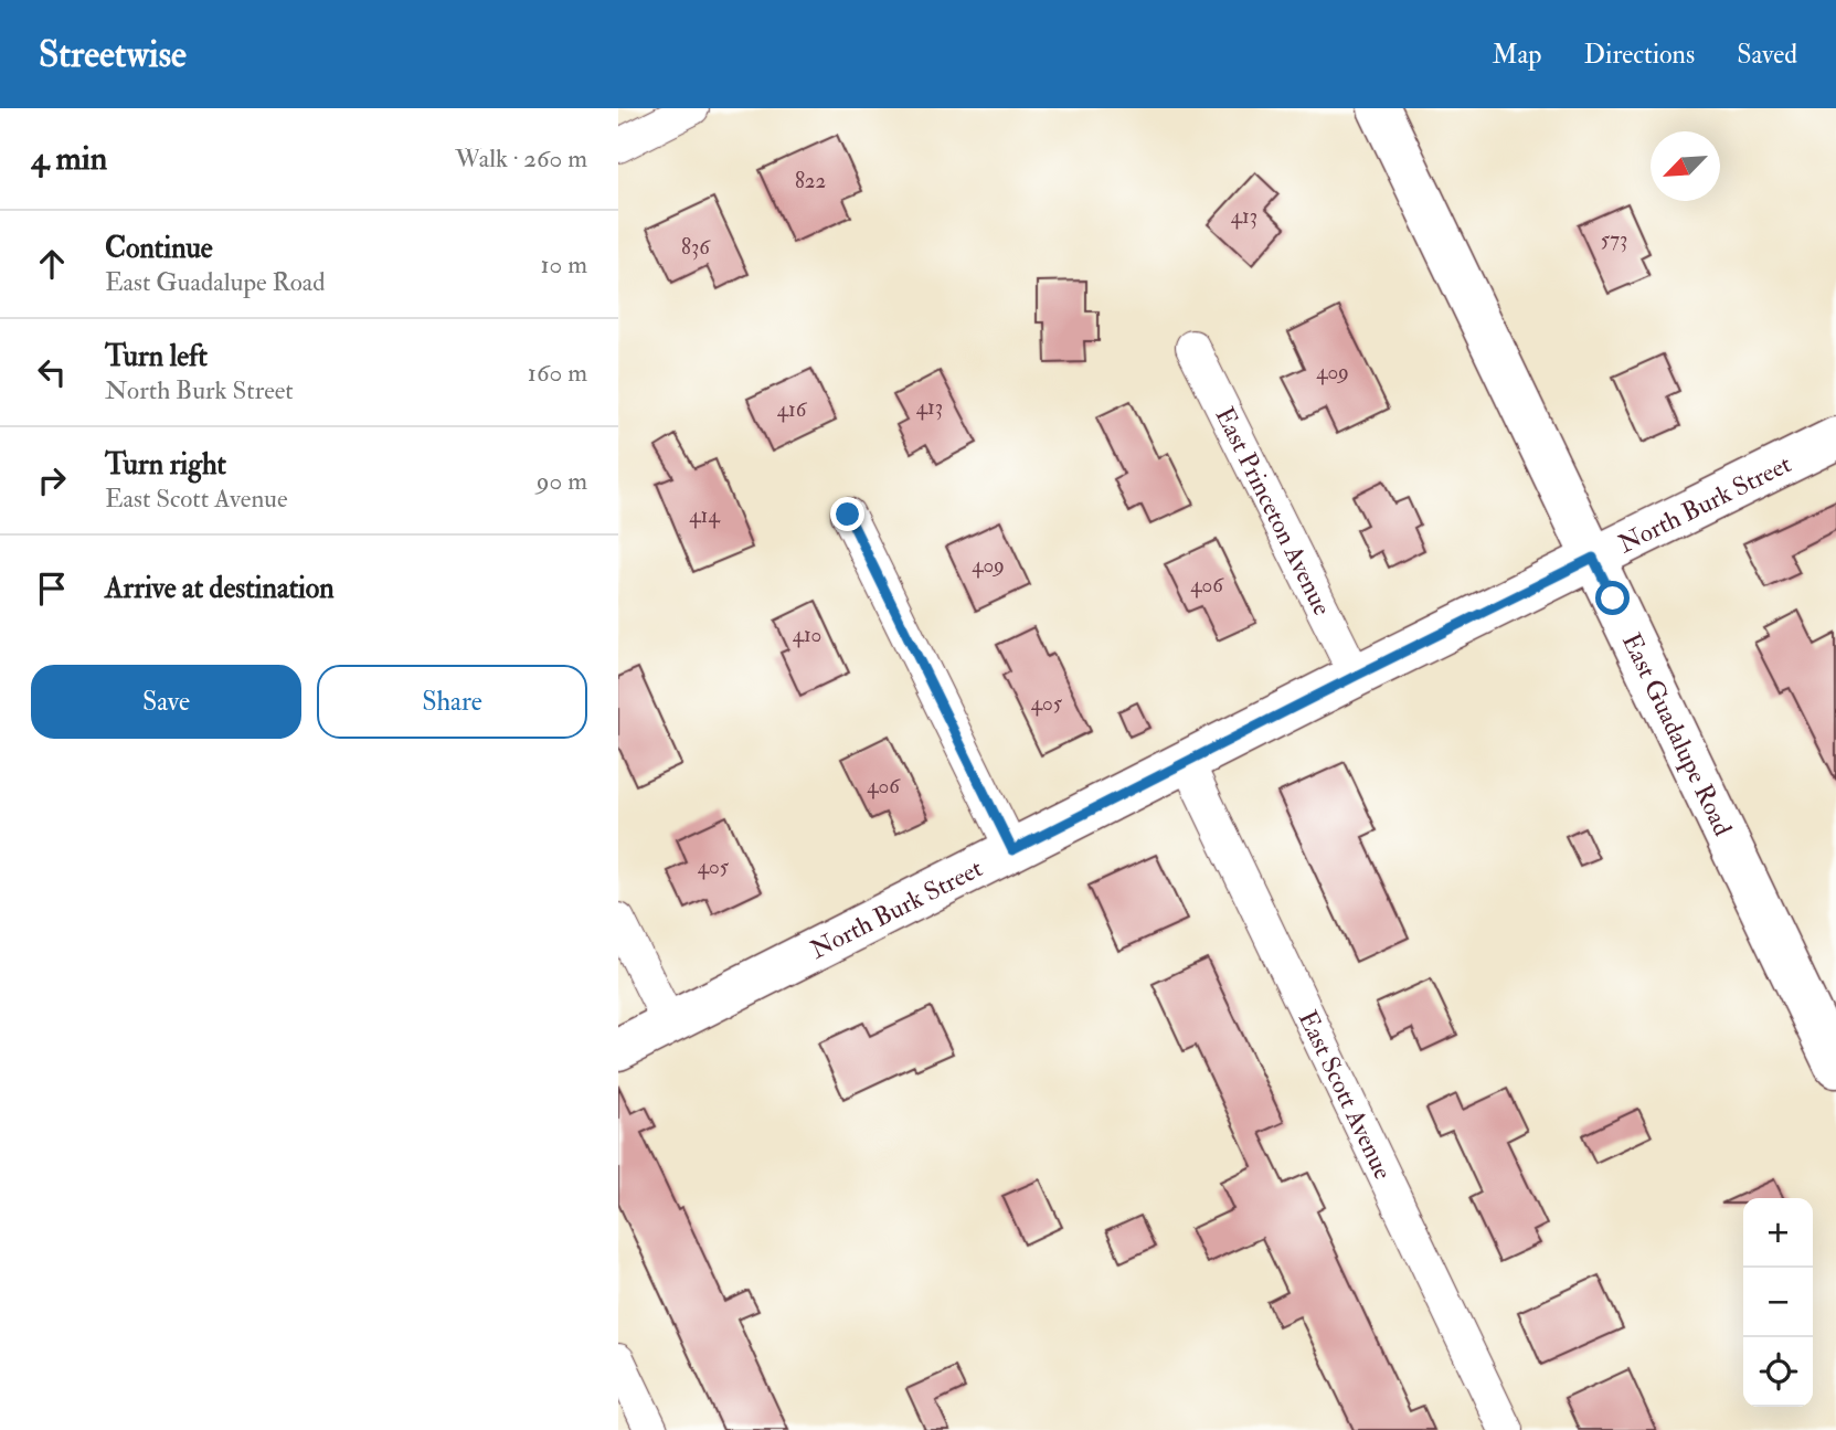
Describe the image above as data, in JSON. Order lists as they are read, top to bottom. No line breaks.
{"streets":{"street":["North Burk Street","East Princeton Avenue","East Guadalupe Road","East Scott Avenue"]},"crossings":[["North Burk Street","East Princeton Avenue"],["North Burk Street","East Guadalupe Road"],["North Burk Street","East Scott Avenue"]],"house_numbers":["822","413","573","836","409","413","416","414","409","406","410","405","406","405"],"north":"bottom left","page":{"header":"Streetwise","nav":["Map","Directions","Saved"],"heading":["4 min","Walk · 260 m"],"list":[["Continue","East Guadalupe Road","10 m"],["Turn left","North Burk Street","160 m"],["Turn right","East Scott Avenue","90 m"],"Arrive at destination"],"buttons":["Save","Share"],"map_buttons":["+","−"]}}
